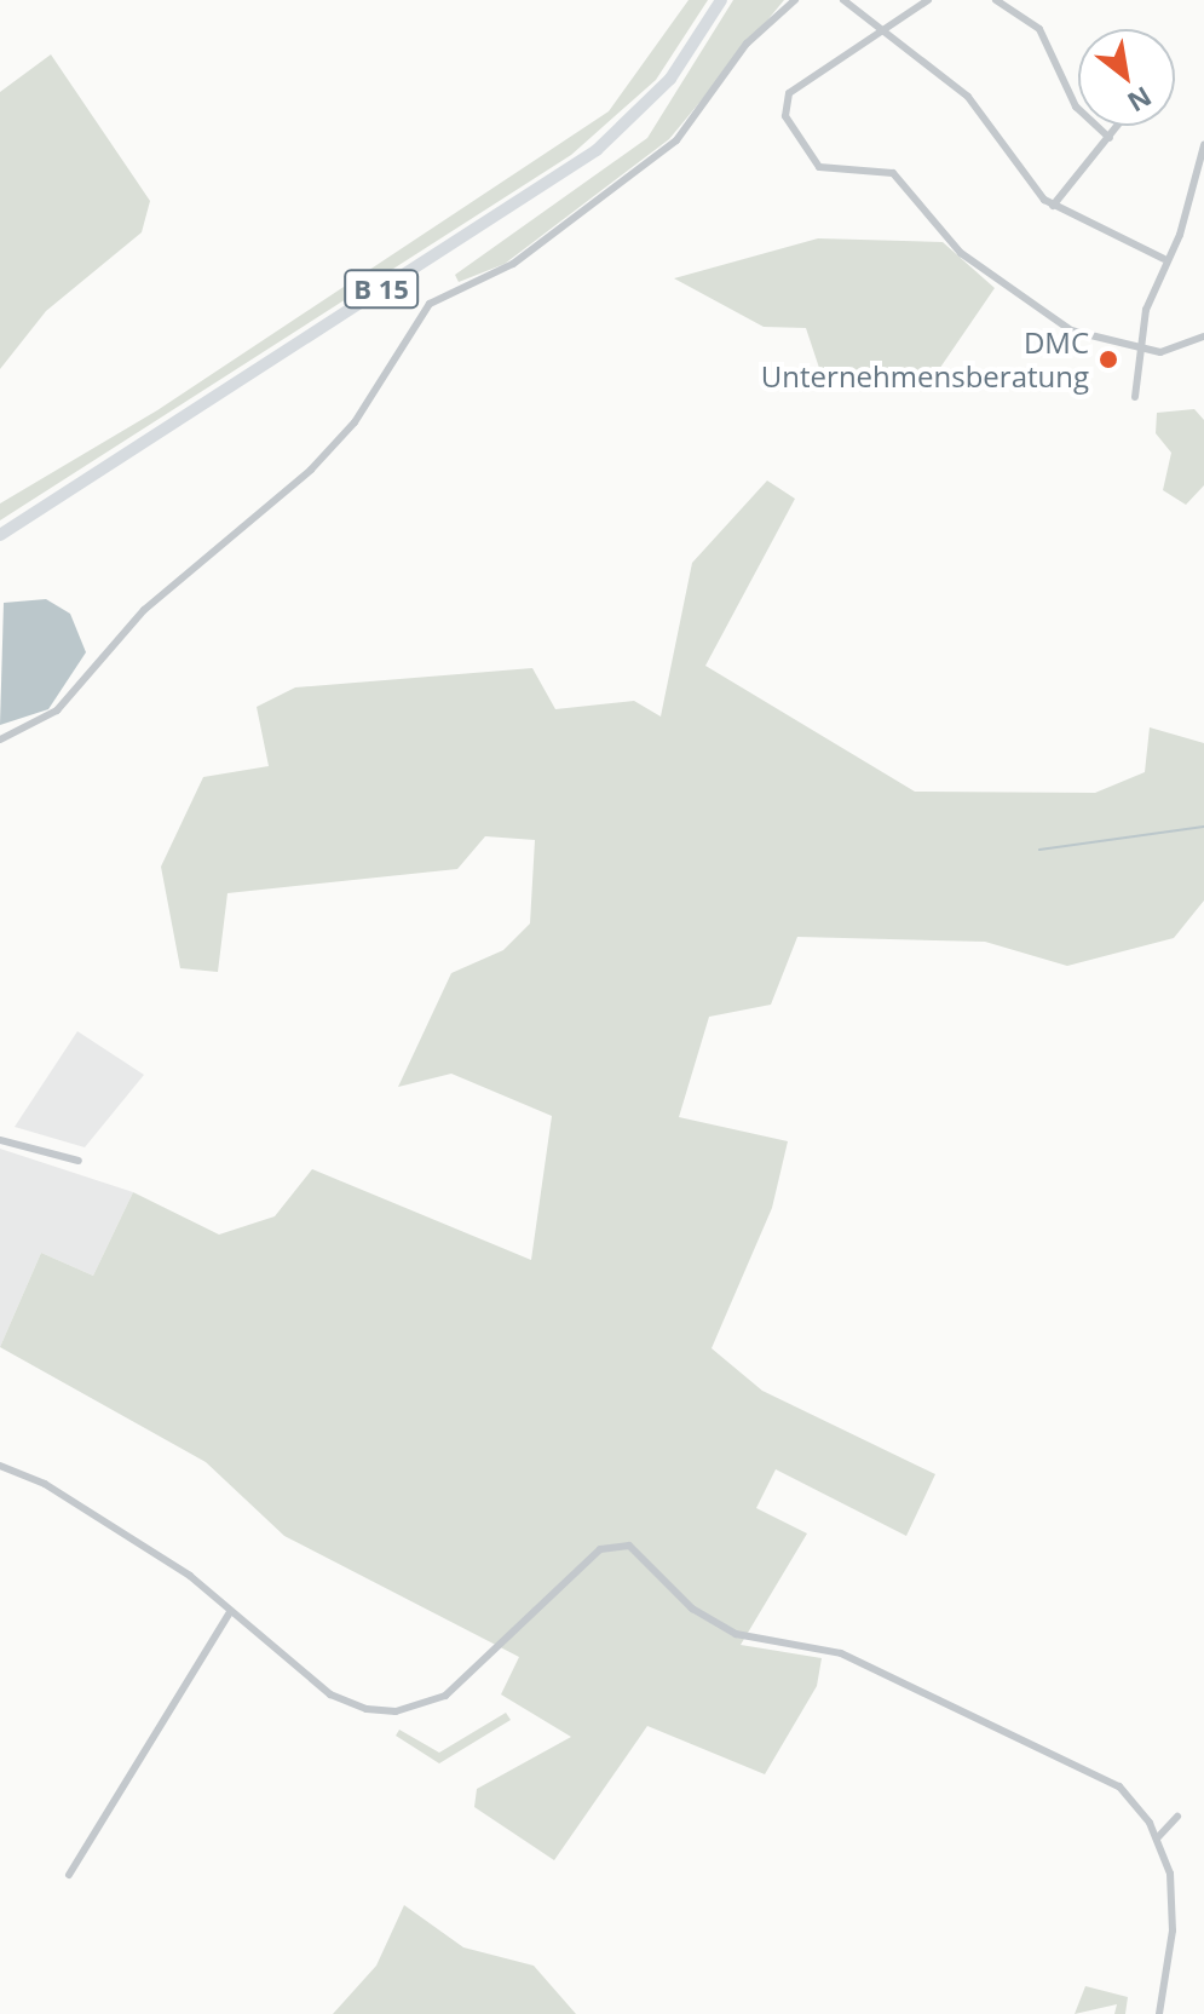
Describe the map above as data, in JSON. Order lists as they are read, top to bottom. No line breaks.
{"streets":{"highway":["B 15"]},"places":["DMC Unternehmensberatung"],"north":"bottom right"}
